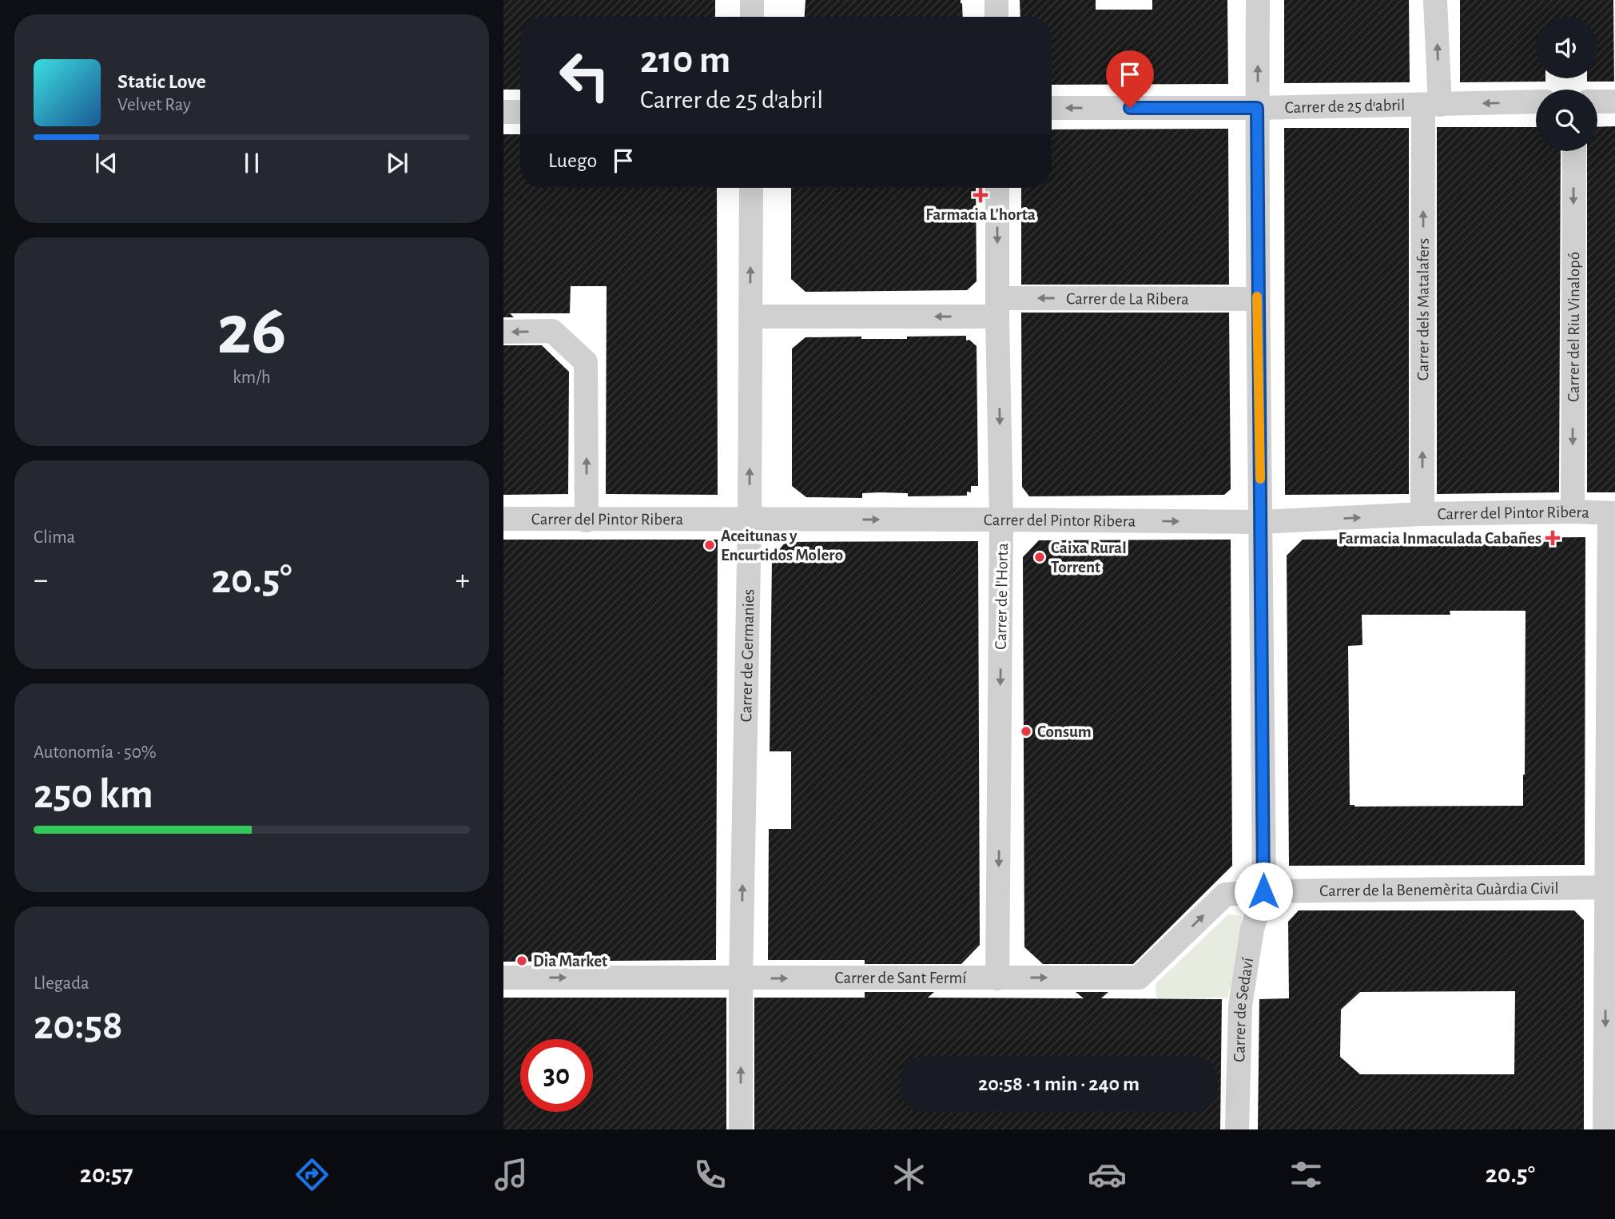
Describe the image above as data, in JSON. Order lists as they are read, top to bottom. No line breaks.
{"streets":{"street":["Carrer de 25 d'abril","Carrer de La Ribera","Carrer dels Matalafers","Carrer del Riu Vinalopó","Carrer del Pintor Ribera","Carrer de l'Horta","Carrer de Germanies","Carrer de la Benemèrita Guàrdia Civil","Carrer de Sant Fermí","Carrer de Sedaví"]},"crossings":[["Carrer de 25 d'abril","Carrer dels Matalafers"],["Carrer de 25 d'abril","Carrer de Sedaví"],["Carrer de La Ribera","Carrer de l'Horta"],["Carrer de La Ribera","Carrer de Germanies"],["Carrer de La Ribera","Carrer de Sedaví"],["Carrer dels Matalafers","Carrer del Pintor Ribera"],["Carrer del Riu Vinalopó","Carrer del Pintor Ribera"],["Carrer del Pintor Ribera","Carrer de l'Horta"],["Carrer del Pintor Ribera","Carrer de Germanies"],["Carrer del Pintor Ribera","Carrer de Sedaví"],["Carrer de l'Horta","Carrer de Sant Fermí"],["Carrer de Germanies","Carrer de Sant Fermí"],["Carrer de la Benemèrita Guàrdia Civil","Carrer de Sant Fermí"],["Carrer de la Benemèrita Guàrdia Civil","Carrer de Sedaví"],["Carrer de Sant Fermí","Carrer de Sedaví"]],"one_way":["Carrer de 25 d'abril","Carrer de La Ribera","Carrer dels Matalafers","Carrer del Riu Vinalopó","Carrer del Pintor Ribera","Carrer de l'Horta","Carrer de Germanies","Carrer de Sant Fermí"],"places":{"health":["Farmacia L'horta","Farmacia Inmaculada Cabañes"],"other":["Aceitunas y Encurtidos Molero","Caixa Rural Torrent","Consum","Dia Market"]},"page":{"turn":["210 m","Carrer de 25 d'abril"],"song":["Static Love","Velvet Ray"],"then":"Luego","tile":[["26","km/h"],"Clima",["Autonomía · 50%","250 km"],["Llegada","20:58"]],"heat":["−","20.5°","+"],"limit":"30","trip":"20:58 · 1 min · 240 m","tabs":["20:57","20.5°"]}}
